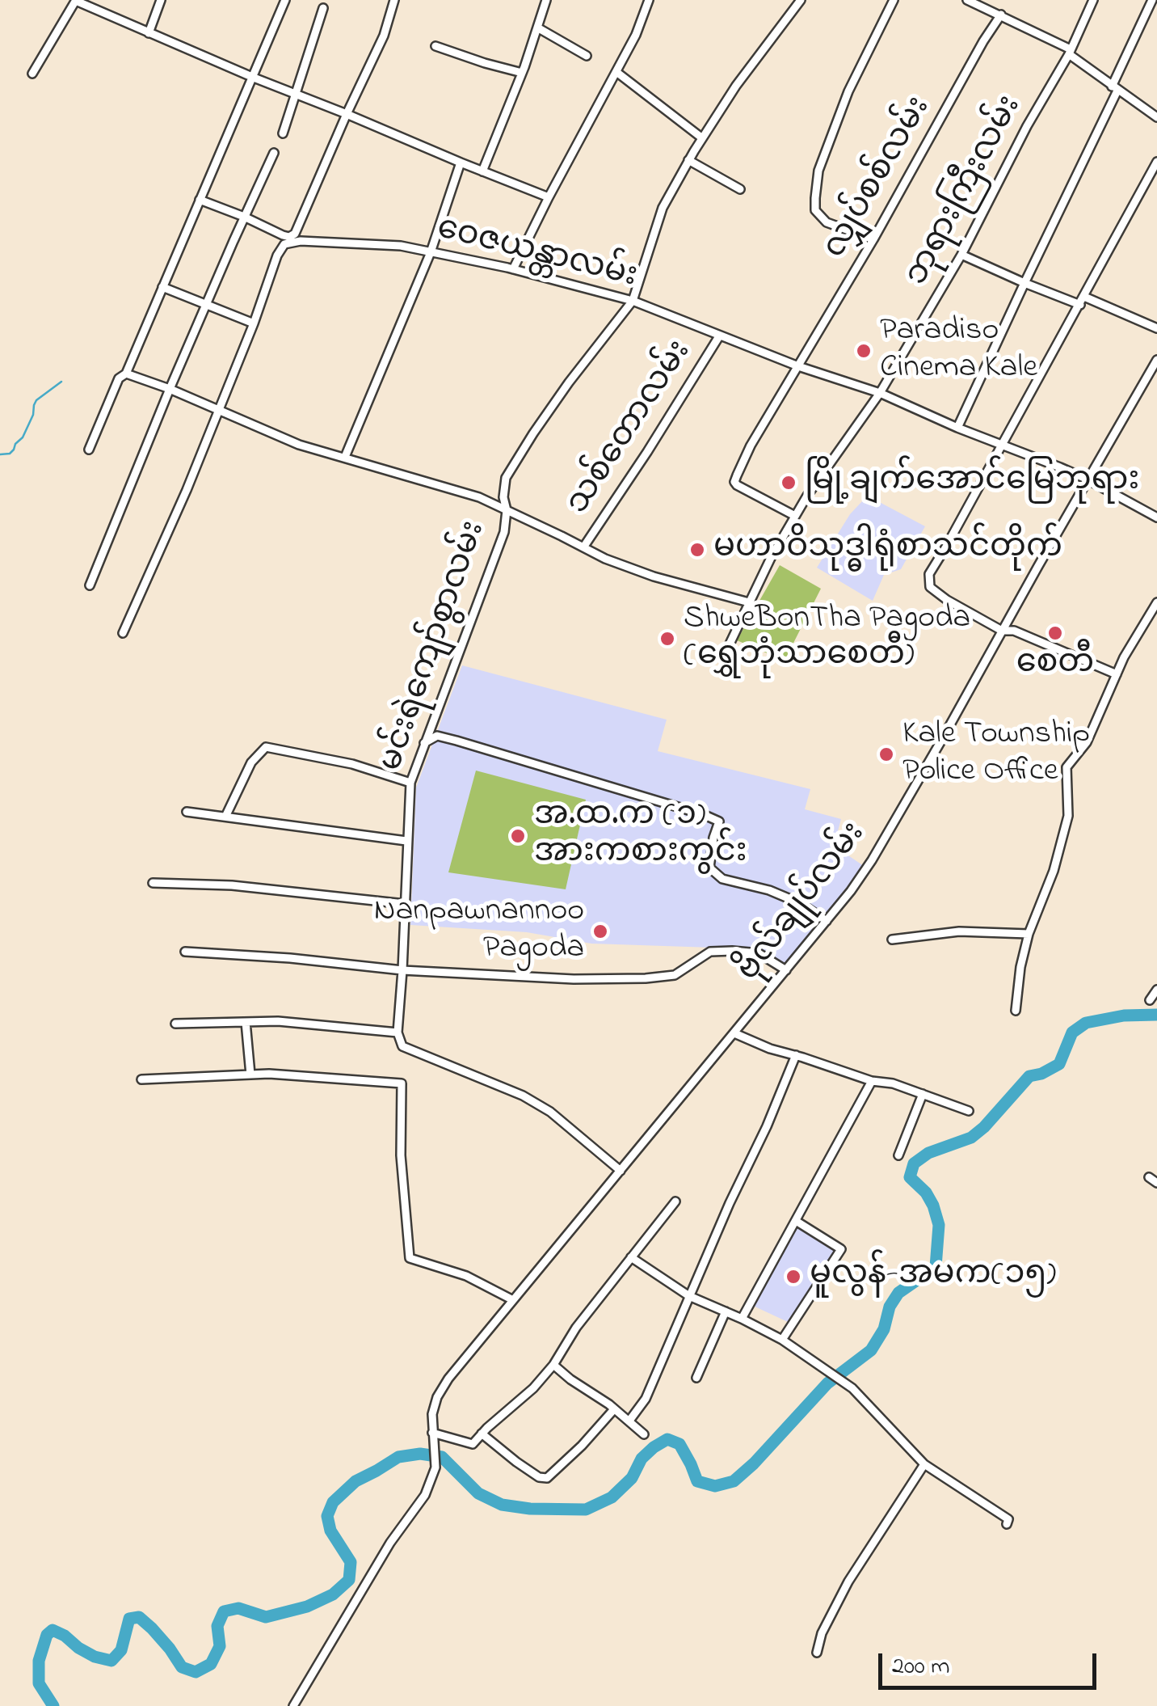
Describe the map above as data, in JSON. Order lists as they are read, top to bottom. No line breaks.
{"streets":{"street":["လျှပ်စစ်လမ်း","ဘုရားကြီးလမ်း","ဝေဇယန္တာလမ်း","သစ်တောလမ်း","မင်းရဲကျော်စွာလမ်း","ဗိုလ်ချုပ်လမ်း"]},"crossings":[["လျှပ်စစ်လမ်း","ဘုရားကြီးလမ်း"],["လျှပ်စစ်လမ်း","ဝေဇယန္တာလမ်း"],["ဘုရားကြီးလမ်း","ဝေဇယန္တာလမ်း"],["ဝေဇယန္တာလမ်း","သစ်တောလမ်း"],["ဝေဇယန္တာလမ်း","မင်းရဲကျော်စွာလမ်း"],["ဝေဇယန္တာလမ်း","ဗိုလ်ချုပ်လမ်း"]],"places":["Paradiso Cinema Kale","မြို့ချက်အောင်မြေဘုရား","မဟာဝိသုဒ္ဓါရုံစာသင်တိုက်","စေတီ","ShweBonTha Pagoda (ရွှေဘုံသာစေတီ)","Kale Township Police Office","အ.ထ.က (၁) အားကစားကွင်း","Nanpawnannoo Pagoda","မူလွန်-အမက(၁၅)"],"scale_bar":"200 m"}
